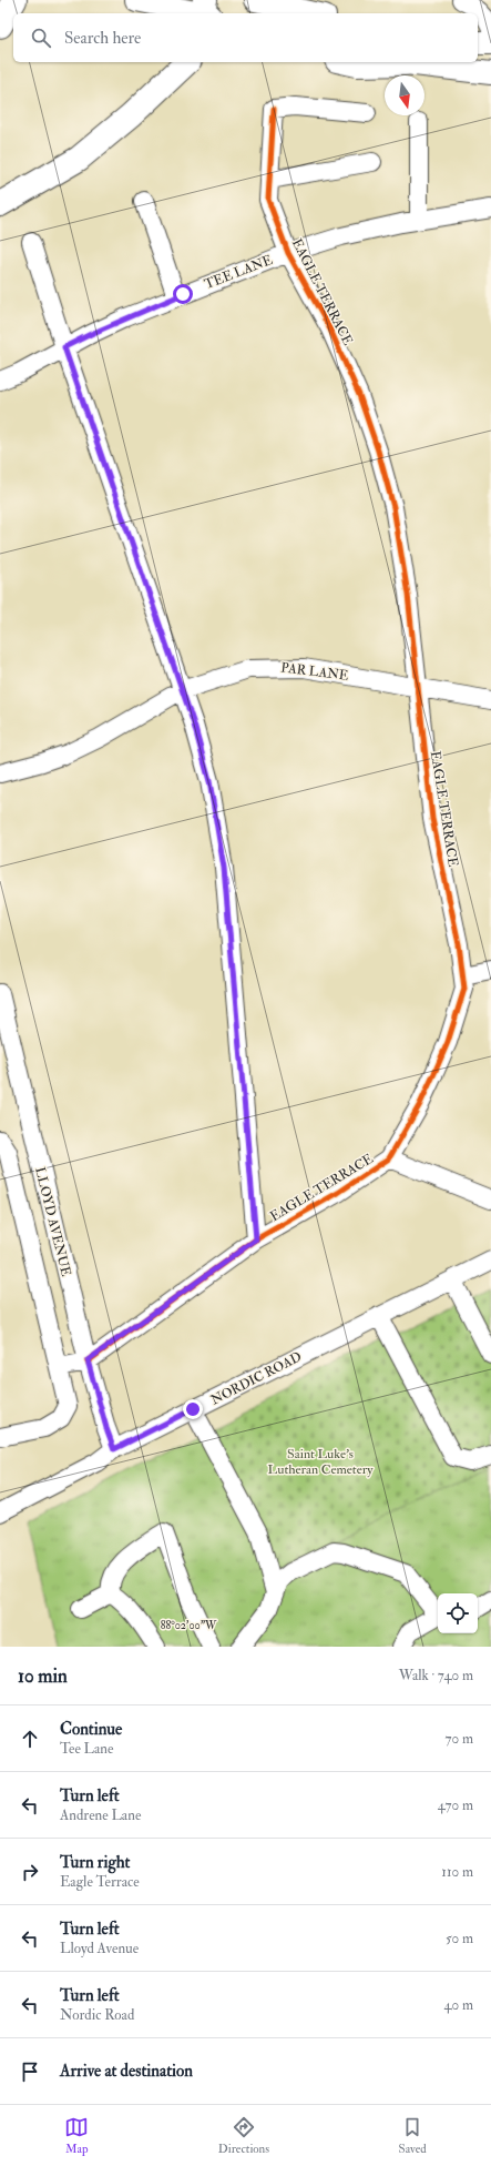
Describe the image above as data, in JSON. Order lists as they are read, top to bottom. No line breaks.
{"streets":{"street":["TEE LANE","EAGLE TERRACE","PAR LANE","LLOYD AVENUE","NORDIC ROAD"]},"crossings":[["TEE LANE","EAGLE TERRACE"],["EAGLE TERRACE","PAR LANE"],["EAGLE TERRACE","LLOYD AVENUE"],["LLOYD AVENUE","NORDIC ROAD"]],"parks":["Saint Luke's Lutheran Cemetery"],"north":"bottom","page":{"search":"Search here","heading":["10 min","Walk · 740 m"],"list":[["Continue","Tee Lane","70 m"],["Turn left","Andrene Lane","470 m"],["Turn right","Eagle Terrace","110 m"],["Turn left","Lloyd Avenue","50 m"],["Turn left","Nordic Road","40 m"],"Arrive at destination"],"nav":["Map","Directions","Saved"]},"coordinates":["88°02'00\"W"]}
